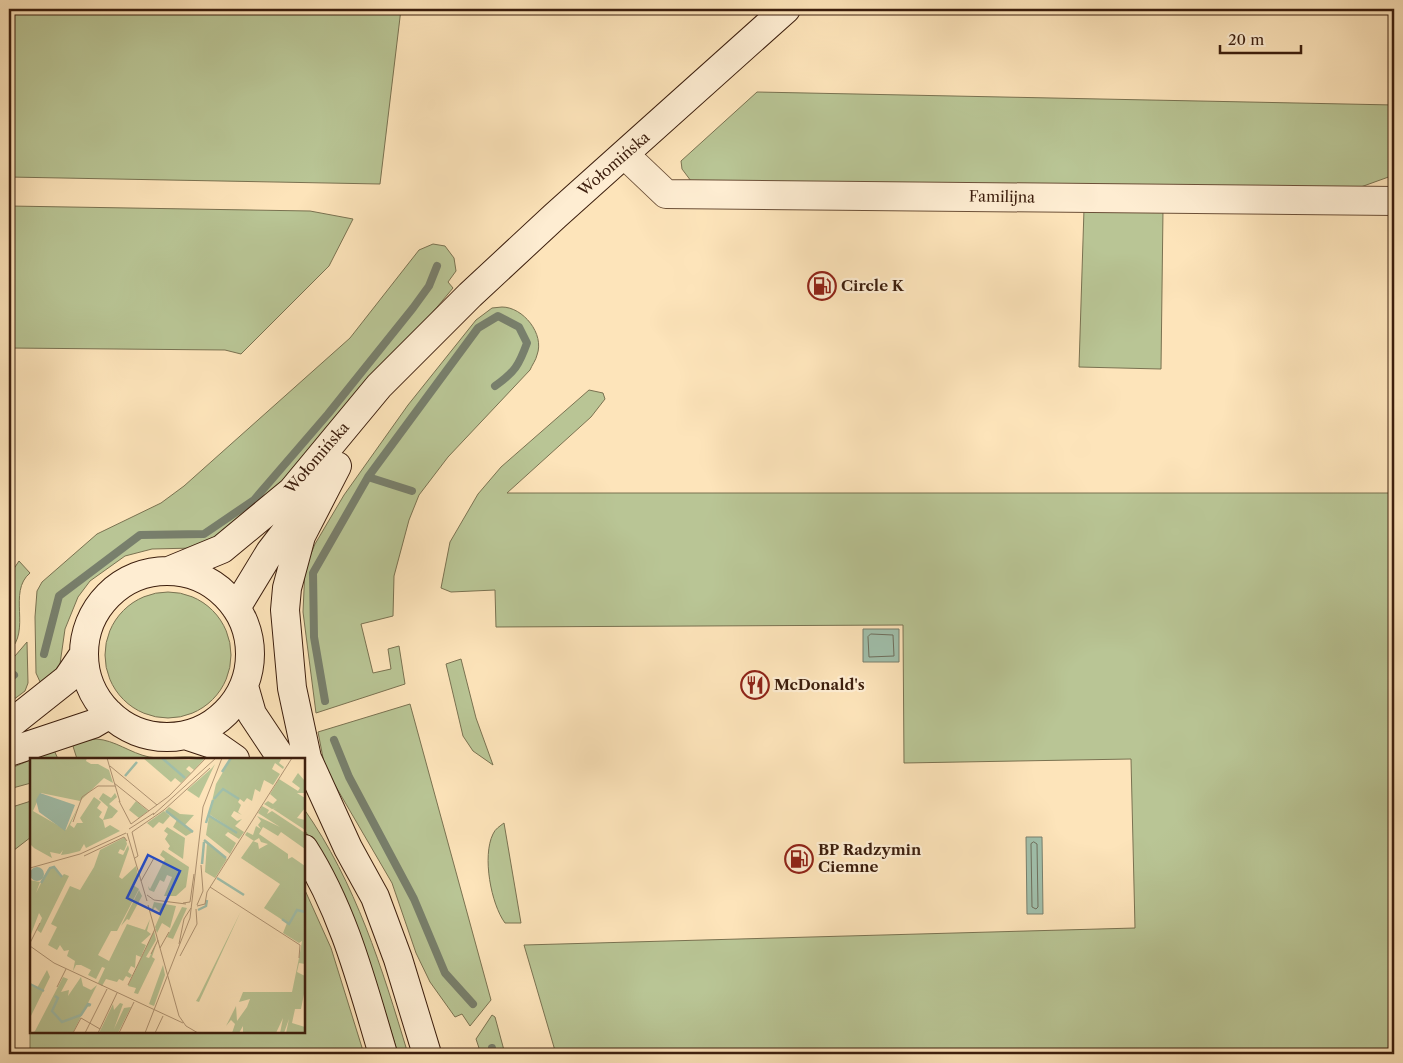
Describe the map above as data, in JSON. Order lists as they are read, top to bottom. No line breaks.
{"streets":{"main road":["Wołomińska","Familijna"]},"crossings":[["Wołomińska","Familijna"]],"places":{"fuel station":["Circle K","BP Radzymin Ciemne"],"restaurant":["McDonald's"]},"scale_bar":"20 m"}
